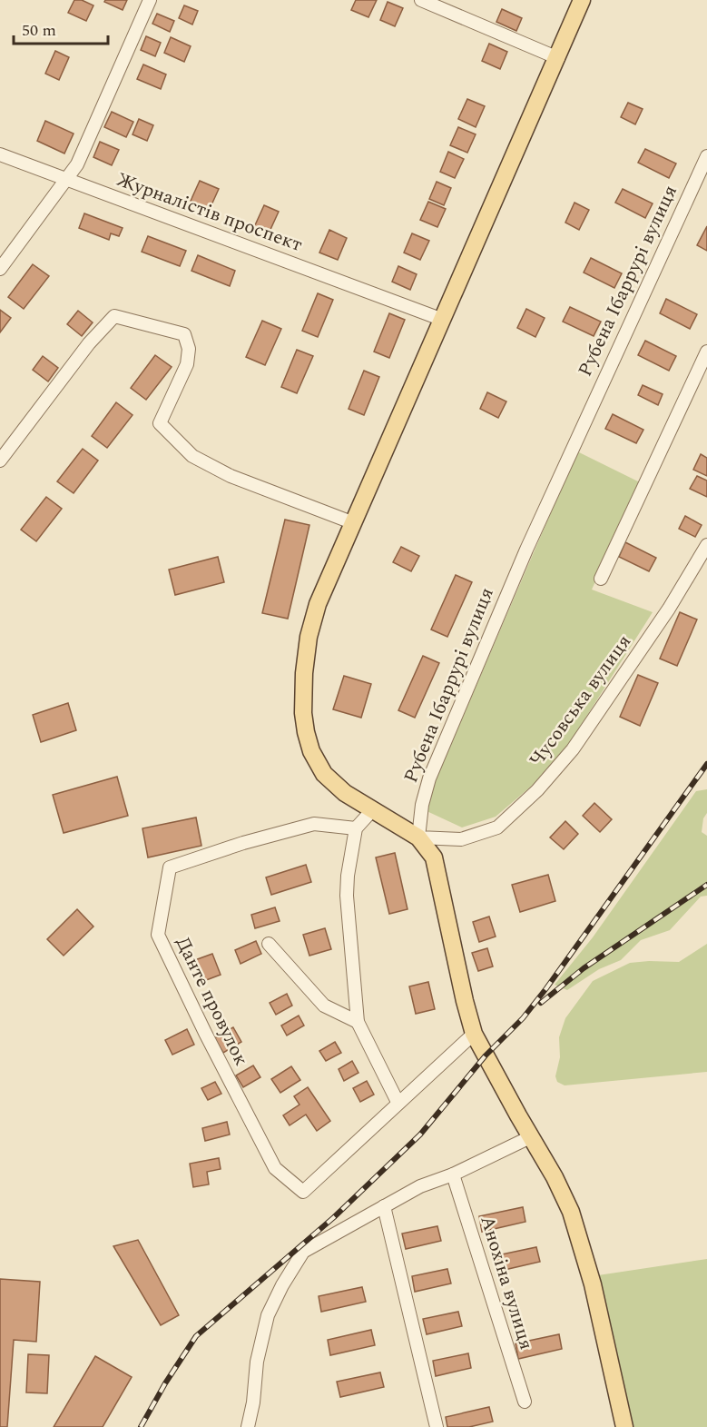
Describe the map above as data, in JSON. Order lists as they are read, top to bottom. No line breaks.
{"streets":{"street":["Журналістів проспект","Рубена Ібаррурі вулиця","Чусовська вулиця","Данте провулок","Анохіна вулиця"]},"crossings":[["Рубена Ібаррурі вулиця","Чусовська вулиця"]],"scale_bar":"50 m"}
